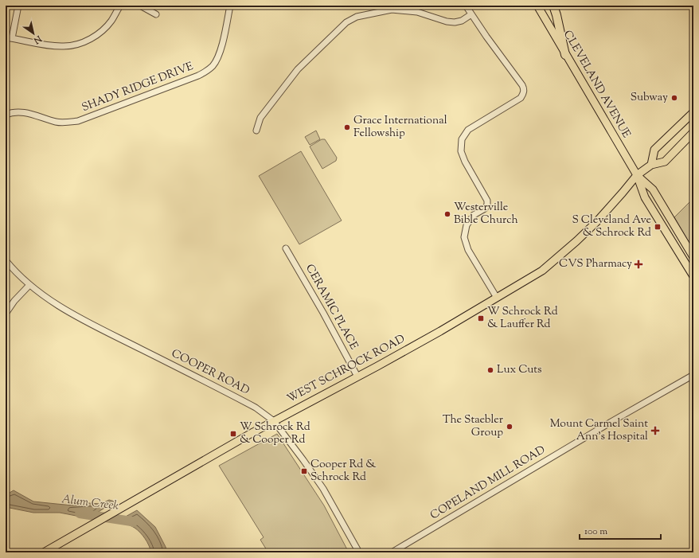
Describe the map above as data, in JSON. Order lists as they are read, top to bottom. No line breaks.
{"streets":{"main road":["CLEVELAND AVENUE","WEST SCHROCK ROAD"],"street":["SHADY RIDGE DRIVE","CERAMIC PLACE","COOPER ROAD","COPELAND MILL ROAD"]},"crossings":[["CLEVELAND AVENUE","WEST SCHROCK ROAD"],["CERAMIC PLACE","WEST SCHROCK ROAD"],["WEST SCHROCK ROAD","COOPER ROAD"]],"water":["Alum Creek"],"places":{"other":["Subway","Grace International Fellowship","Westerville Bible Church","Lux Cuts","The Staebler Group"],"transit":["S Cleveland Ave & Schrock Rd","W Schrock Rd & Lauffer Rd","W Schrock Rd & Cooper Rd","Cooper Rd & Schrock Rd"],"health":["CVS Pharmacy","Mount Carmel Saint Ann's Hospital"]},"scale_bar":"100 m","north":"bottom right"}
